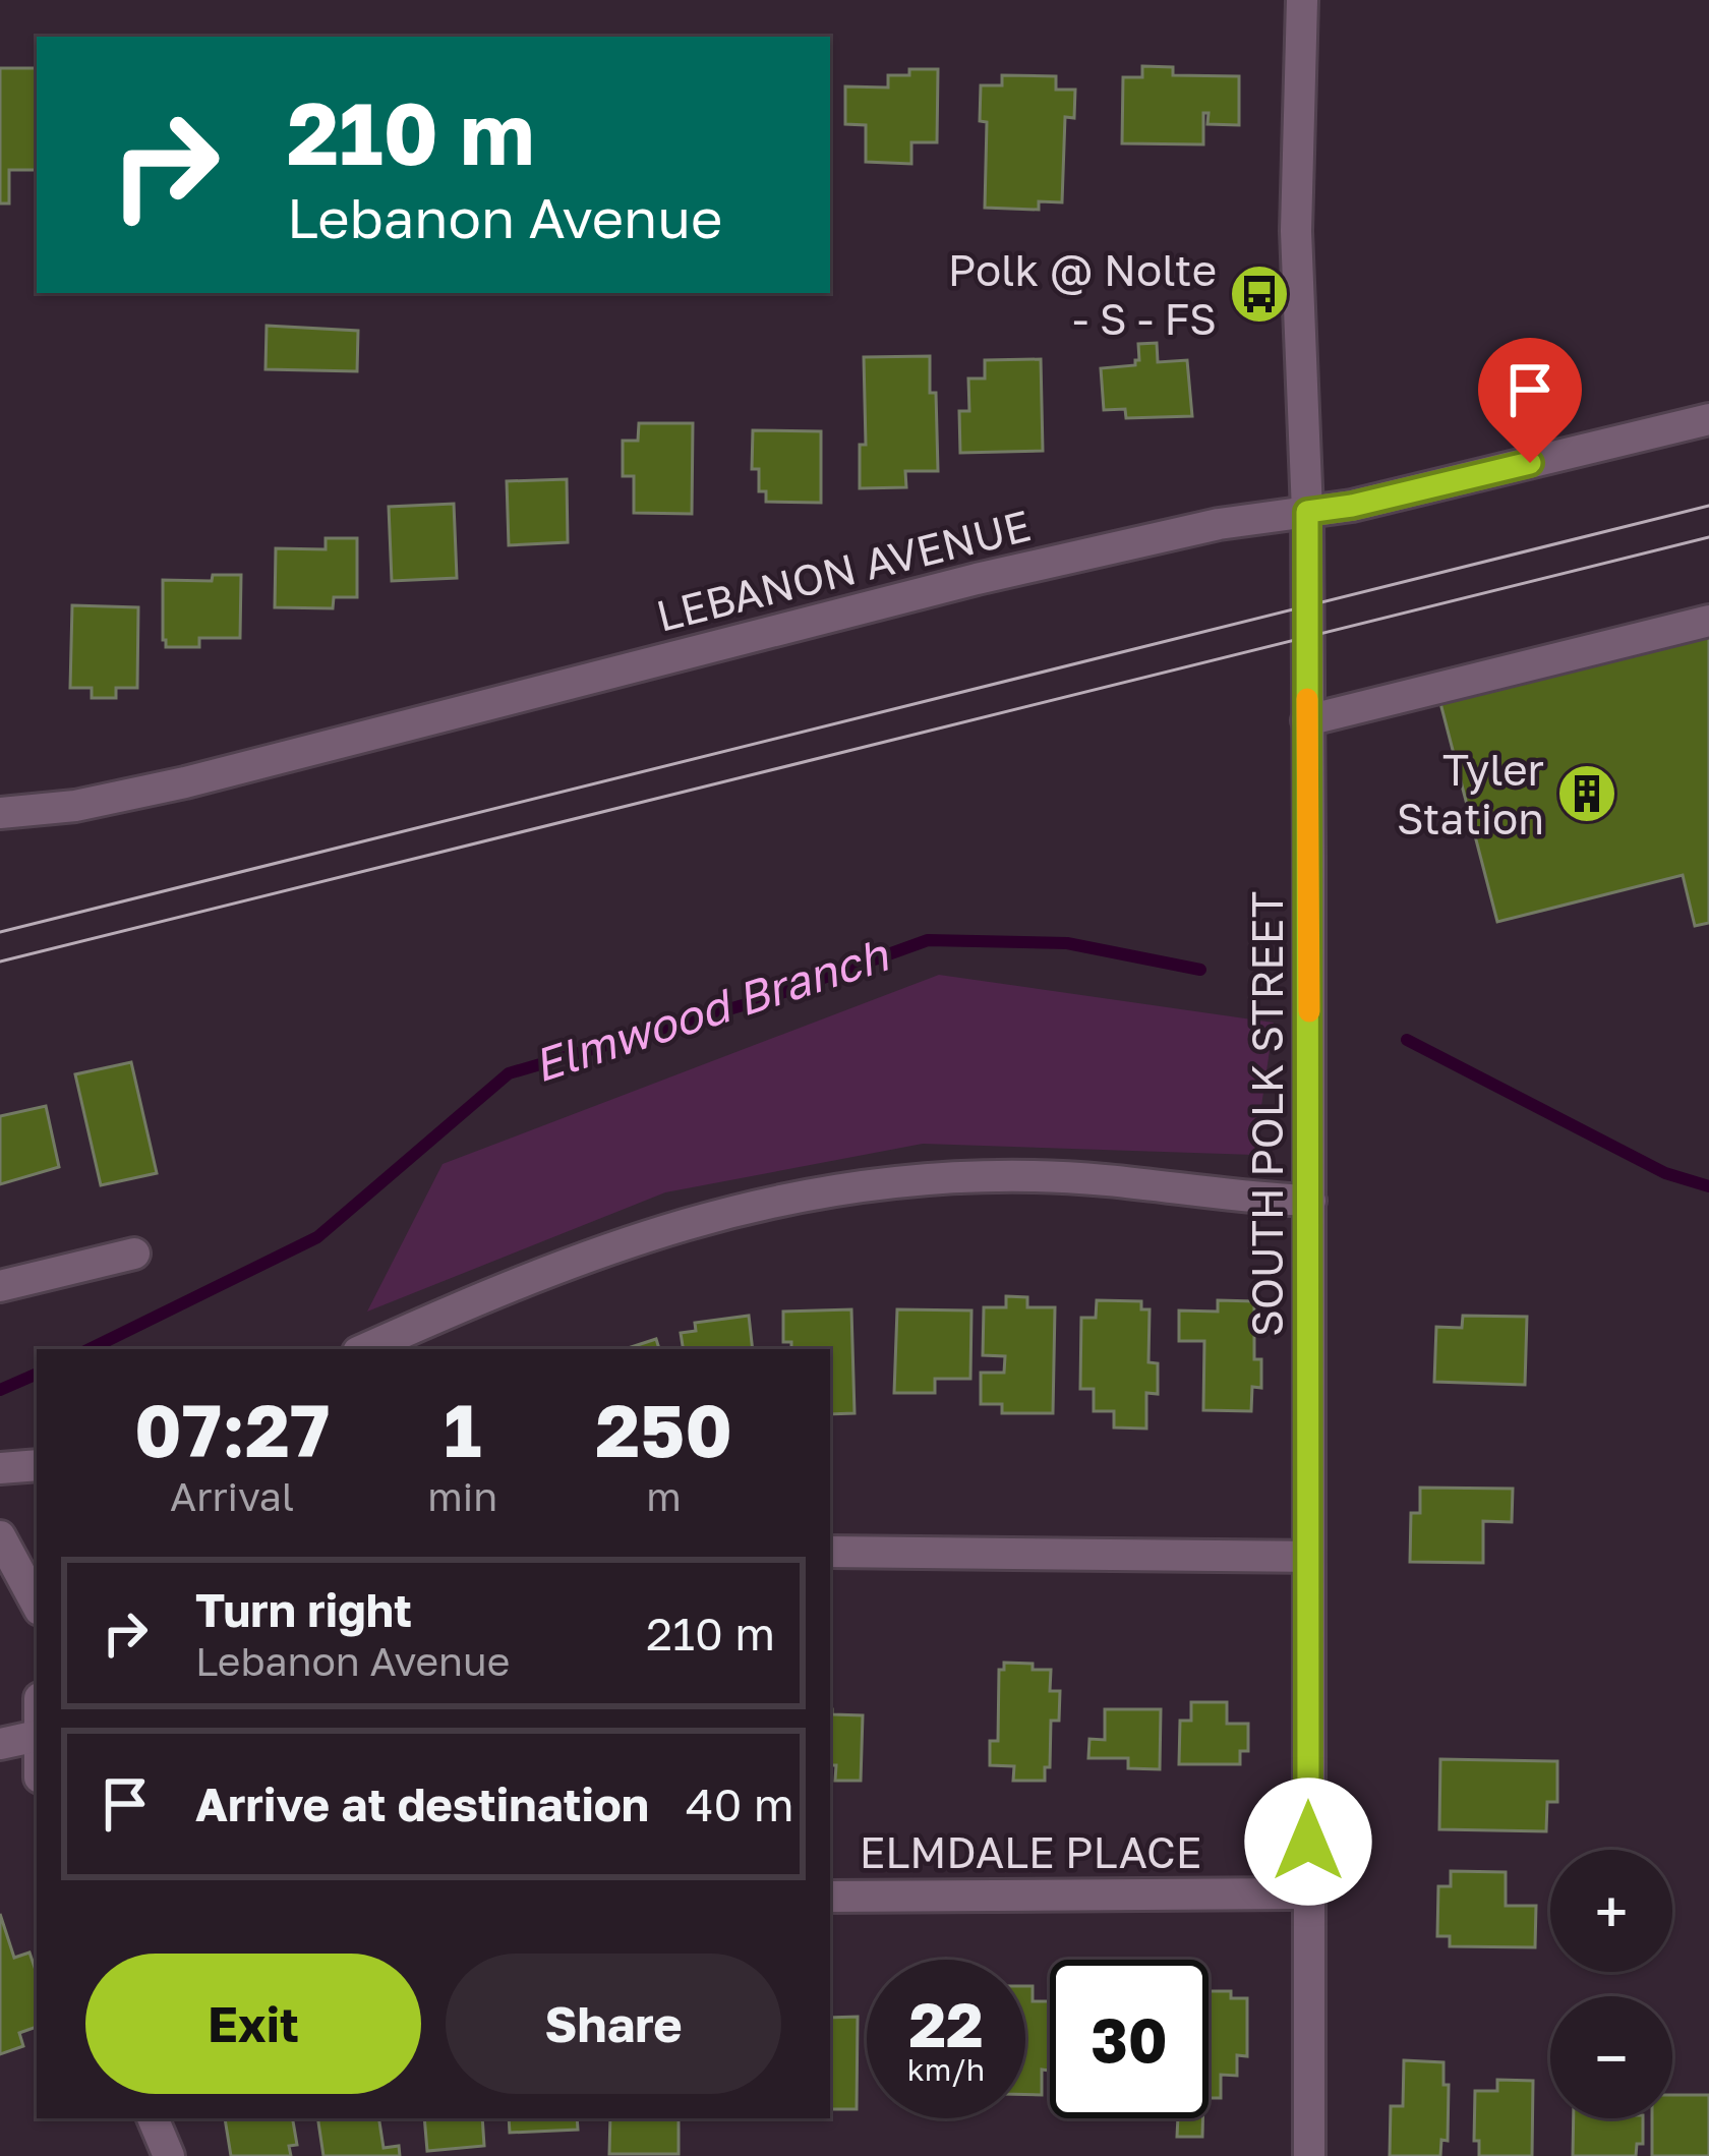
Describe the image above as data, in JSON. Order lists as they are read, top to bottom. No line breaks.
{"streets":{"street":["LEBANON AVENUE","SOUTH POLK STREET","ELMDALE PLACE"]},"crossings":[["LEBANON AVENUE","SOUTH POLK STREET"],["SOUTH POLK STREET","ELMDALE PLACE"]],"water":["Elmwood Branch"],"places":{"bus stop":["Polk @ Nolte - S - FS"],"building":["Tyler Station"]},"page":{"turn":["210 m","Lebanon Avenue"],"eta":["07:27","Arrival","1","min","250","m"],"list":[{"name":"Turn right","note":"Lebanon Avenue","value":"210 m"},{"name":"Arrive at destination","value":"40 m"}],"map_buttons":["+","−"],"buttons":["Exit","Share"],"speed":"22 km/h","limit":"30"}}
